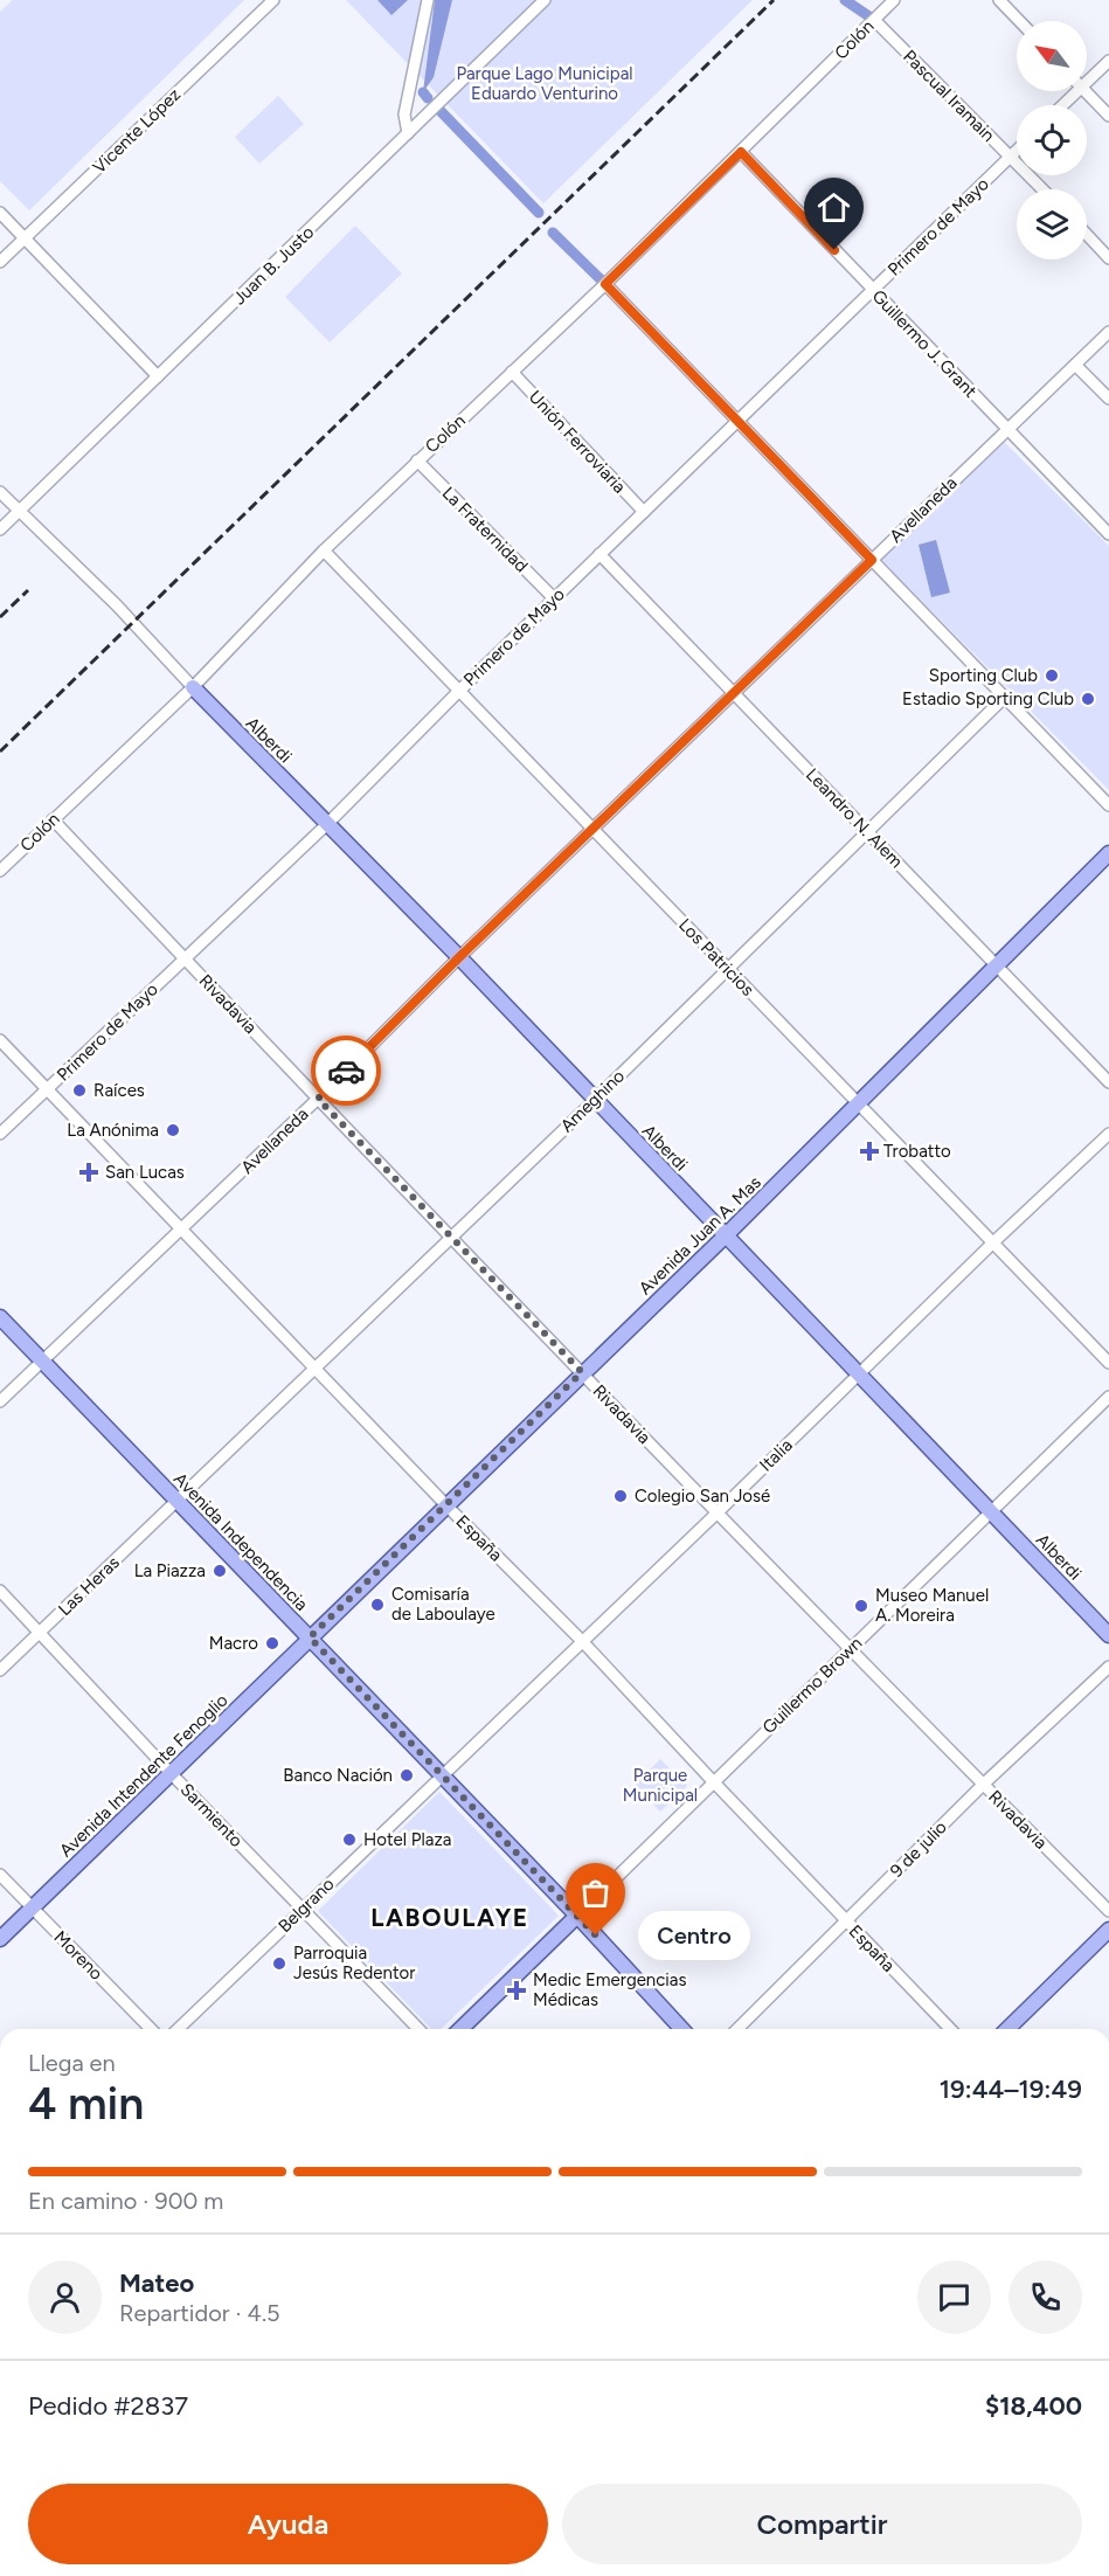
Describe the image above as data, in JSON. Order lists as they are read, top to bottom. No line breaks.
{"streets":{"main road":["Alberdi","Avenida Juan A. Mas","Avenida Independencia","Avenida Intendente Fenoglio"],"street":["Colón","Pascual Iramain","Vicente López","Primero de Mayo","Juan B. Justo","Guillermo J. Grant","Unión Ferroviaria","Avellaneda","La Fraternidad","Leandro N. Alem","Los Patricios","Rivadavia","Ameghino","Italia","España","Las Heras","Guillermo Brown","Sarmiento","9 de julio","Belgrano","Moreno"]},"crossings":[["Colón","Pascual Iramain"],["Colón","Guillermo J. Grant"],["Colón","Unión Ferroviaria"],["Colón","La Fraternidad"],["Colón","Alberdi"],["Colón","Los Patricios"],["Colón","Rivadavia"],["Pascual Iramain","Primero de Mayo"],["Primero de Mayo","Guillermo J. Grant"],["Primero de Mayo","Unión Ferroviaria"],["Primero de Mayo","La Fraternidad"],["Primero de Mayo","Alberdi"],["Primero de Mayo","Leandro N. Alem"],["Primero de Mayo","Los Patricios"],["Primero de Mayo","Rivadavia"],["Primero de Mayo","España"],["Guillermo J. Grant","Avellaneda"],["Avellaneda","Alberdi"],["Avellaneda","Leandro N. Alem"],["Avellaneda","Los Patricios"],["Avellaneda","Rivadavia"],["Avellaneda","España"],["Avellaneda","Avenida Independencia"],["Alberdi","Ameghino"],["Alberdi","Avenida Juan A. Mas"],["Alberdi","Italia"],["Alberdi","Guillermo Brown"],["Leandro N. Alem","Ameghino"],["Leandro N. Alem","Avenida Juan A. Mas"],["Los Patricios","Ameghino"],["Los Patricios","Avenida Juan A. Mas"],["Los Patricios","Italia"],["Rivadavia","Ameghino"],["Rivadavia","Avenida Juan A. Mas"],["Rivadavia","Italia"],["Rivadavia","Guillermo Brown"],["Rivadavia","9 de julio"],["Ameghino","España"],["Ameghino","Avenida Independencia"],["Ameghino","Las Heras"],["Avenida Juan A. Mas","España"],["Avenida Juan A. Mas","Avenida Independencia"],["Avenida Juan A. Mas","Avenida Intendente Fenoglio"],["Italia","España"],["Italia","Avenida Independencia"],["Italia","Belgrano"],["España","Guillermo Brown"],["España","9 de julio"],["Avenida Independencia","Las Heras"],["Avenida Independencia","Guillermo Brown"],["Avenida Independencia","Avenida Intendente Fenoglio"],["Avenida Independencia","Belgrano"],["Las Heras","Sarmiento"],["Avenida Intendente Fenoglio","Sarmiento"],["Avenida Intendente Fenoglio","Moreno"],["Sarmiento","Belgrano"]],"districts":["LABOULAYE"],"parks":["Parque Lago Municipal Eduardo Venturino","Parque Municipal"],"places":{"other":["Sporting Club","Estadio Sporting Club","Raíces","La Anónima","Colegio San José","La Piazza","Comisaría de Laboulaye","Museo Manuel A. Moreira","Macro","Banco Nación","Hotel Plaza","Centro","Parroquia Jesús Redentor"],"health":["Trobatto","San Lucas","Medic Emergencias Médicas"]},"north":"top left","page":{"bubble":"Centro","heading":["4 min","Llega en","19:44–19:49"],"panel":["Mateo","Repartidor · 4.5","Pedido #2837","$18,400"],"bar":"En camino · 900 m","buttons":["Ayuda","Compartir"]}}
